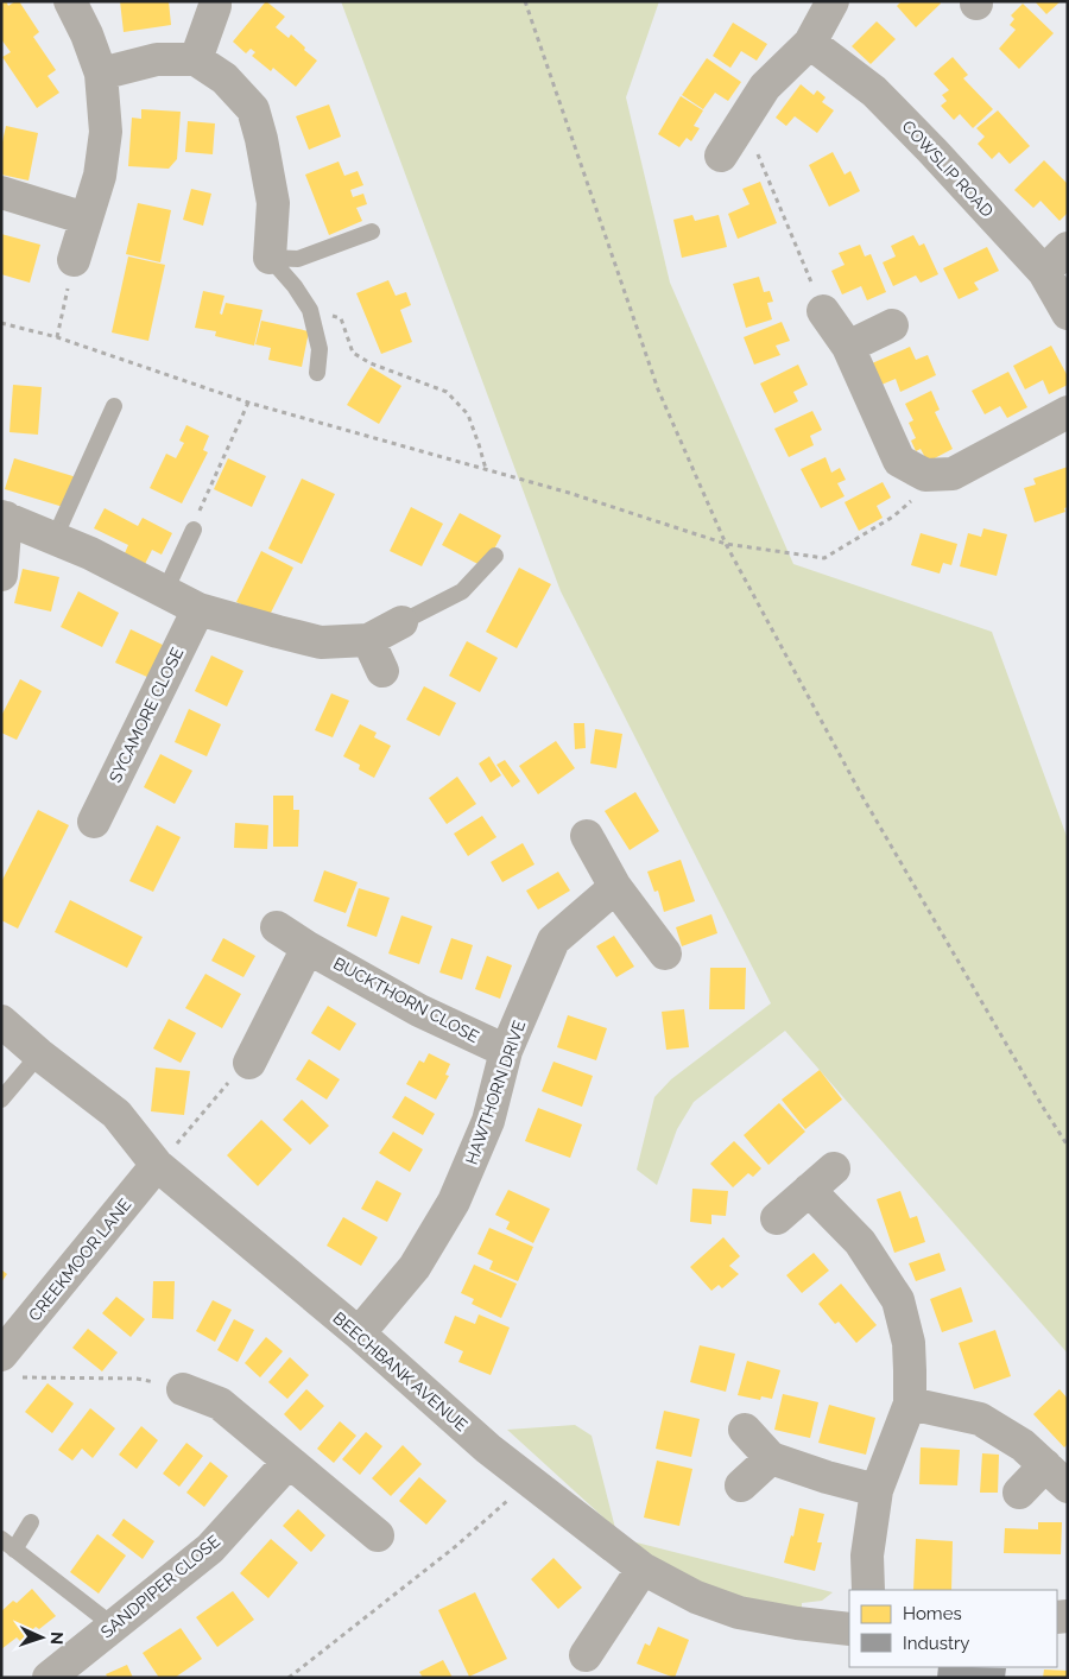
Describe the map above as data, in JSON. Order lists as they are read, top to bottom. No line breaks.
{"streets":{"street":["COWSLIP ROAD","SYCAMORE CLOSE","BUCKTHORN CLOSE","HAWTHORN DRIVE","CREEKMOOR LANE","BEECHBANK AVENUE","SANDPIPER CLOSE"]},"crossings":[["BUCKTHORN CLOSE","HAWTHORN DRIVE"],["HAWTHORN DRIVE","BEECHBANK AVENUE"],["CREEKMOOR LANE","BEECHBANK AVENUE"]],"legend":["Homes","Industry"],"north":"right"}
